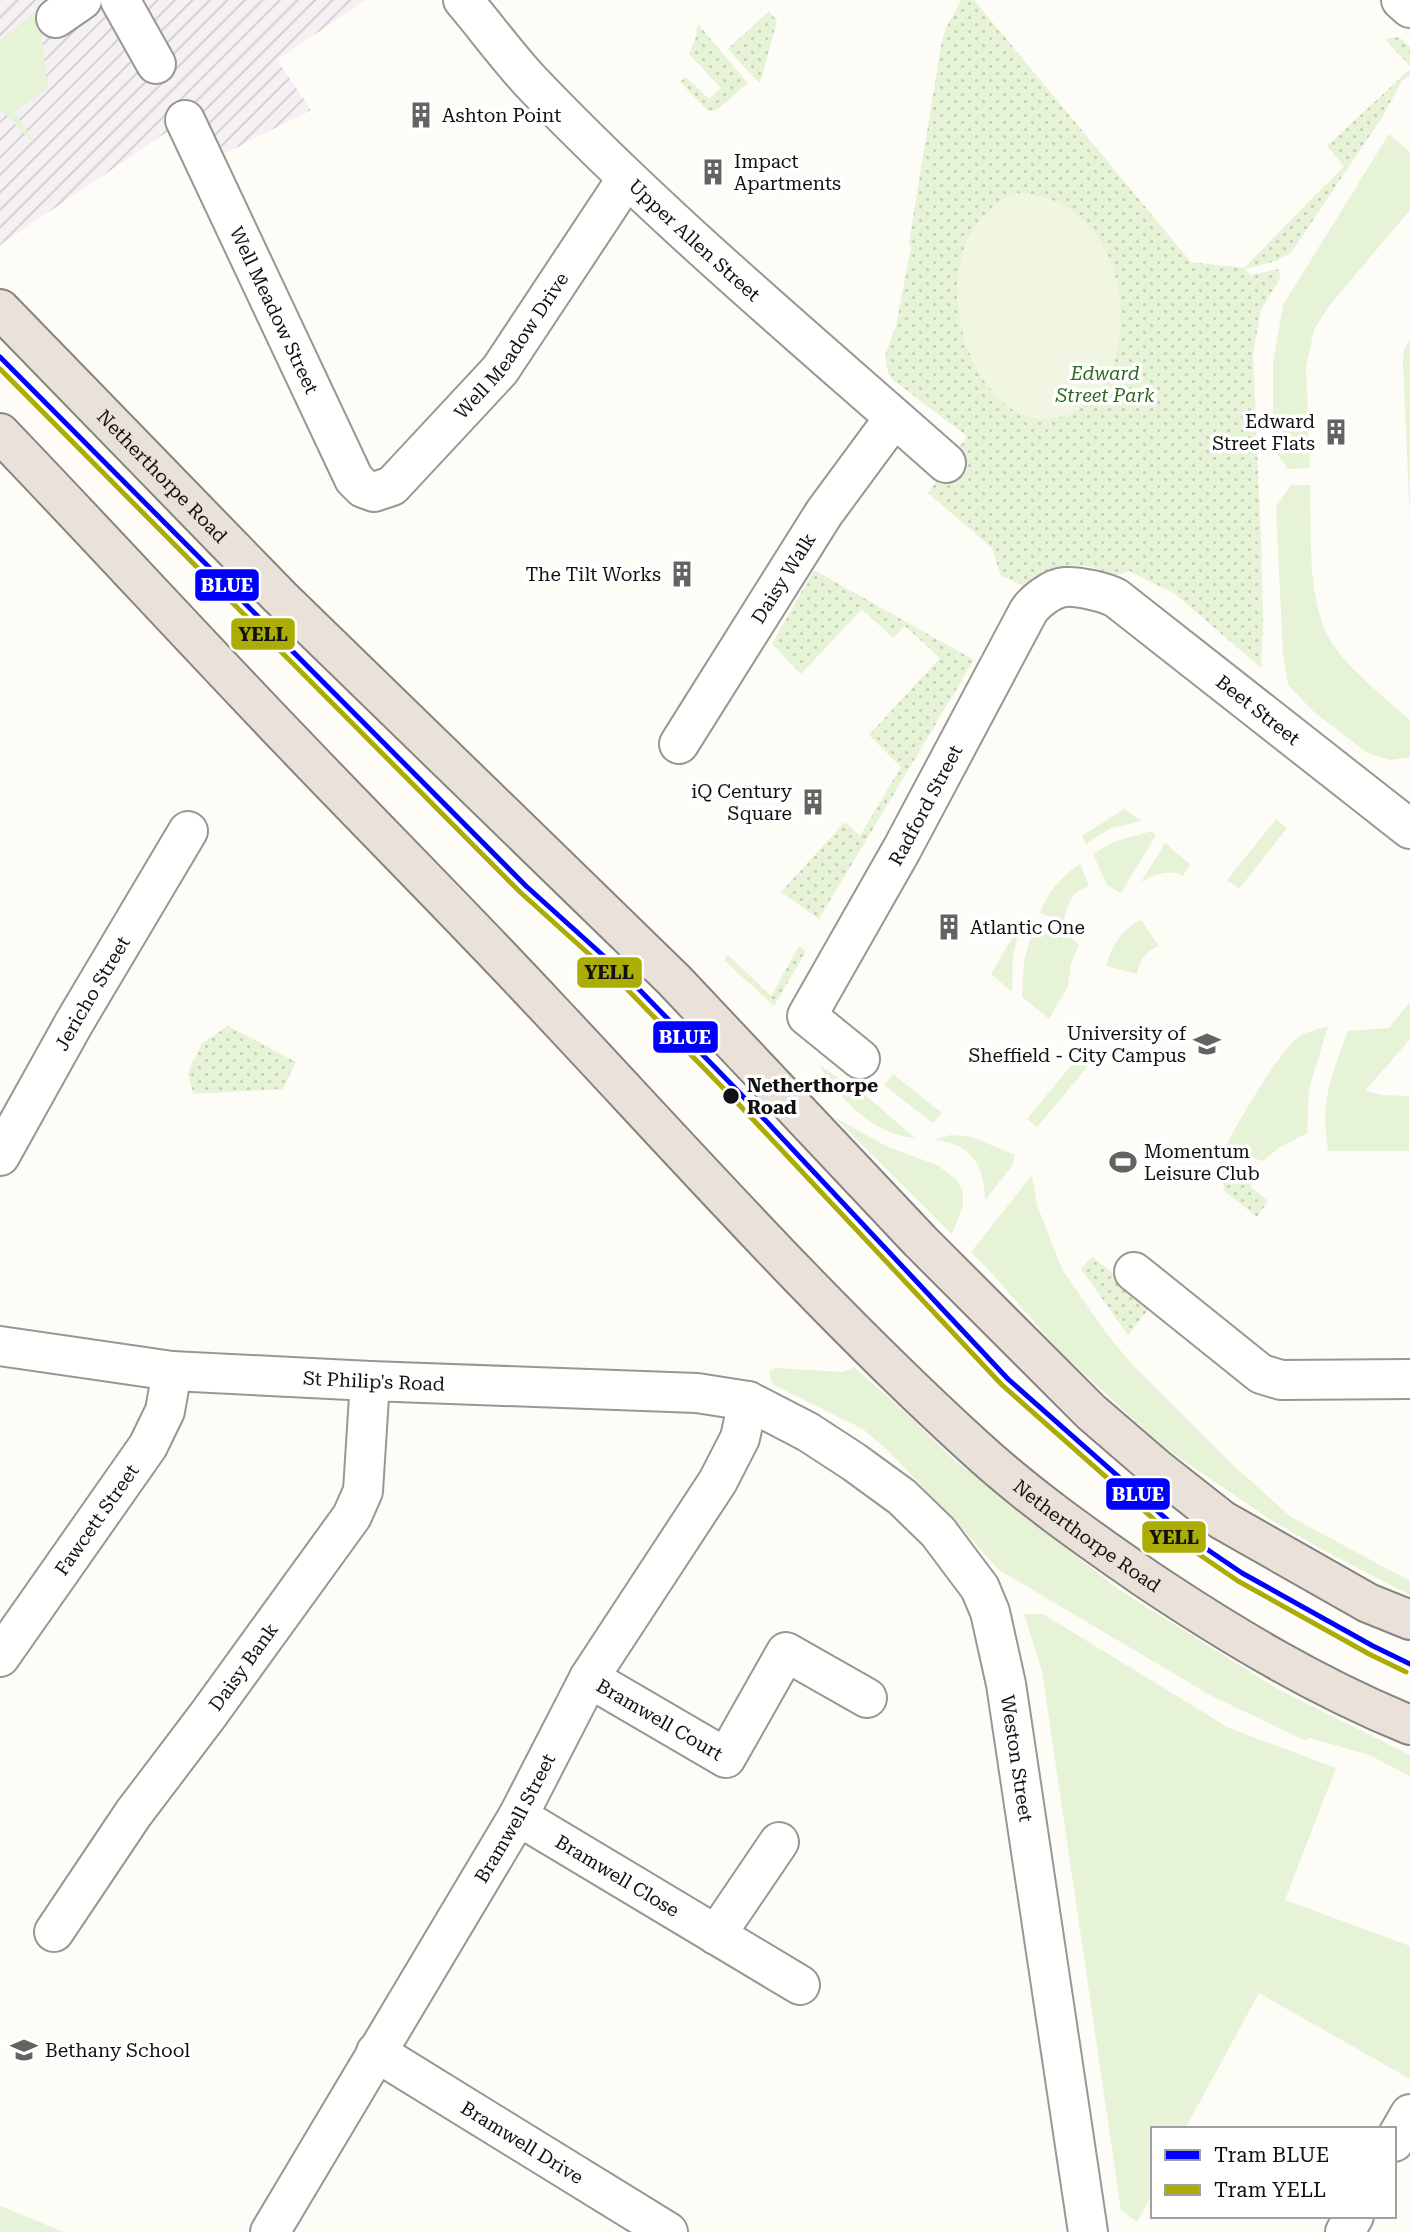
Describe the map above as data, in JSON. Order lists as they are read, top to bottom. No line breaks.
{"streets":{"highway":["Netherthorpe Road"],"street":["Upper Allen Street","Well Meadow Street","Well Meadow Drive","Daisy Walk","Beet Street","Radford Street","Jericho Street","St Philip's Road","Fawcett Street","Daisy Bank","Bramwell Court","Weston Street","Bramwell Street","Bramwell Close","Bramwell Drive"]},"crossings":[["Upper Allen Street","Well Meadow Drive"],["Upper Allen Street","Daisy Walk"],["Well Meadow Street","Well Meadow Drive"],["Beet Street","Radford Street"],["St Philip's Road","Fawcett Street"],["St Philip's Road","Daisy Bank"],["St Philip's Road","Weston Street"],["St Philip's Road","Bramwell Street"],["Bramwell Court","Bramwell Street"],["Weston Street","Bramwell Street"],["Bramwell Street","Bramwell Close"],["Bramwell Street","Bramwell Drive"]],"parks":["Edward Street Park"],"places":{"building":["Ashton Point","Impact Apartments","Edward Street Flats","The Tilt Works","iQ Century Square","Atlantic One"],"school or university":["University of Sheffield - City Campus","Bethany School"],"other":["Netherthorpe Road"],"sports":["Momentum Leisure Club"]},"lines":["tram line BLUE","tram line YELL"],"legend":["Tram BLUE","Tram YELL"]}
